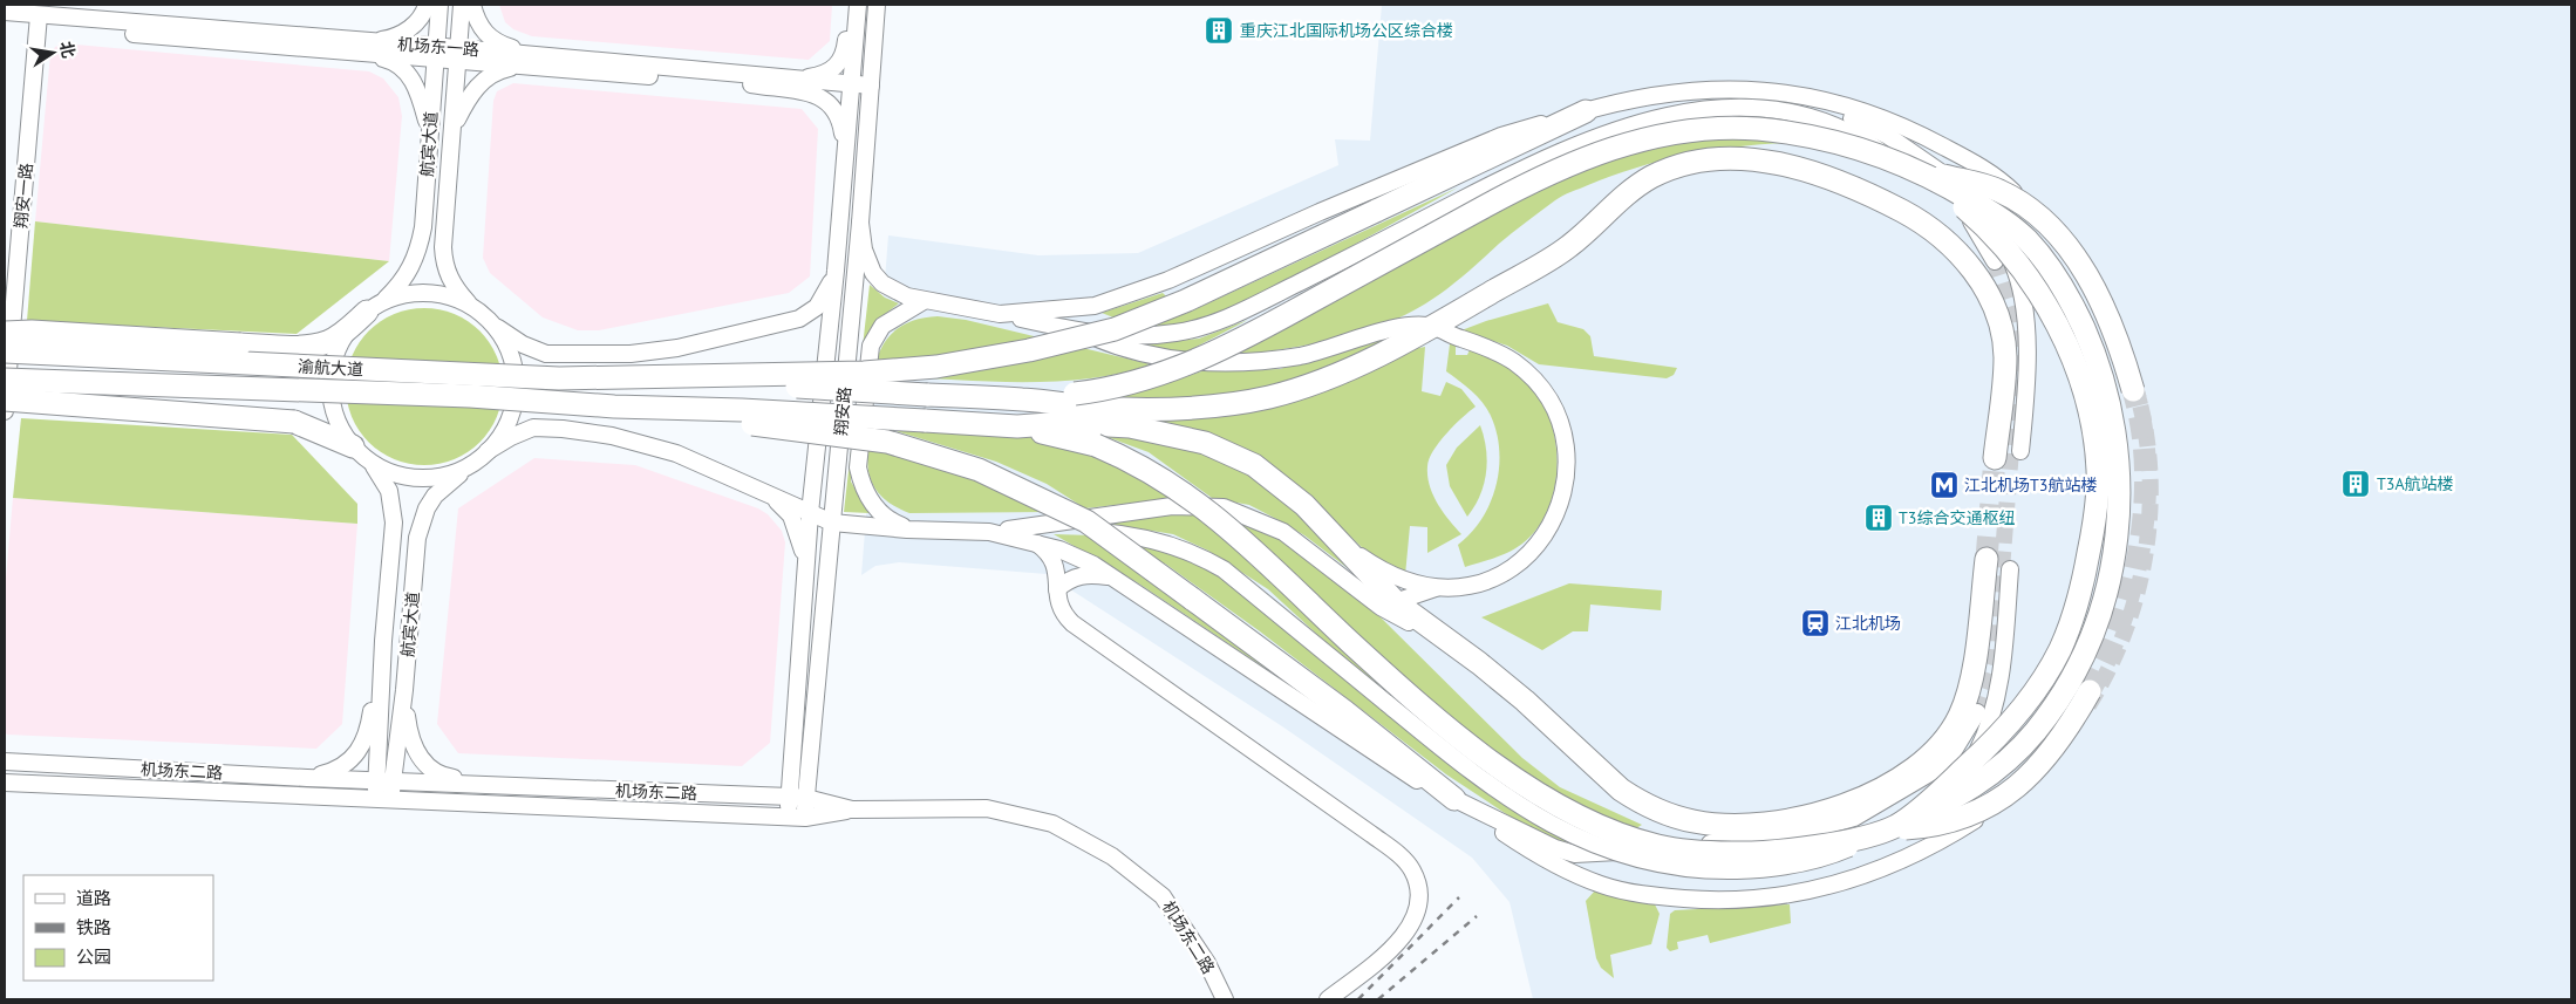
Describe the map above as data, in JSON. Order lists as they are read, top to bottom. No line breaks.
{"streets":{"highway":["渝航大道"],"main road":["机场东一路","航宾大道","翔安一路","翔安路","机场东二路"]},"crossings":[["机场东一路","航宾大道"],["机场东一路","翔安一路"],["机场东一路","翔安路"],["航宾大道","机场东二路"],["翔安路","机场东二路"]],"places":{"building":["重庆江北国际机场公区综合楼","T3A航站楼","T3综合交通枢纽"],"metro station":["江北机场T3航站楼"],"station":["江北机场"]},"legend":["道路","铁路","公园"],"north":"right"}
